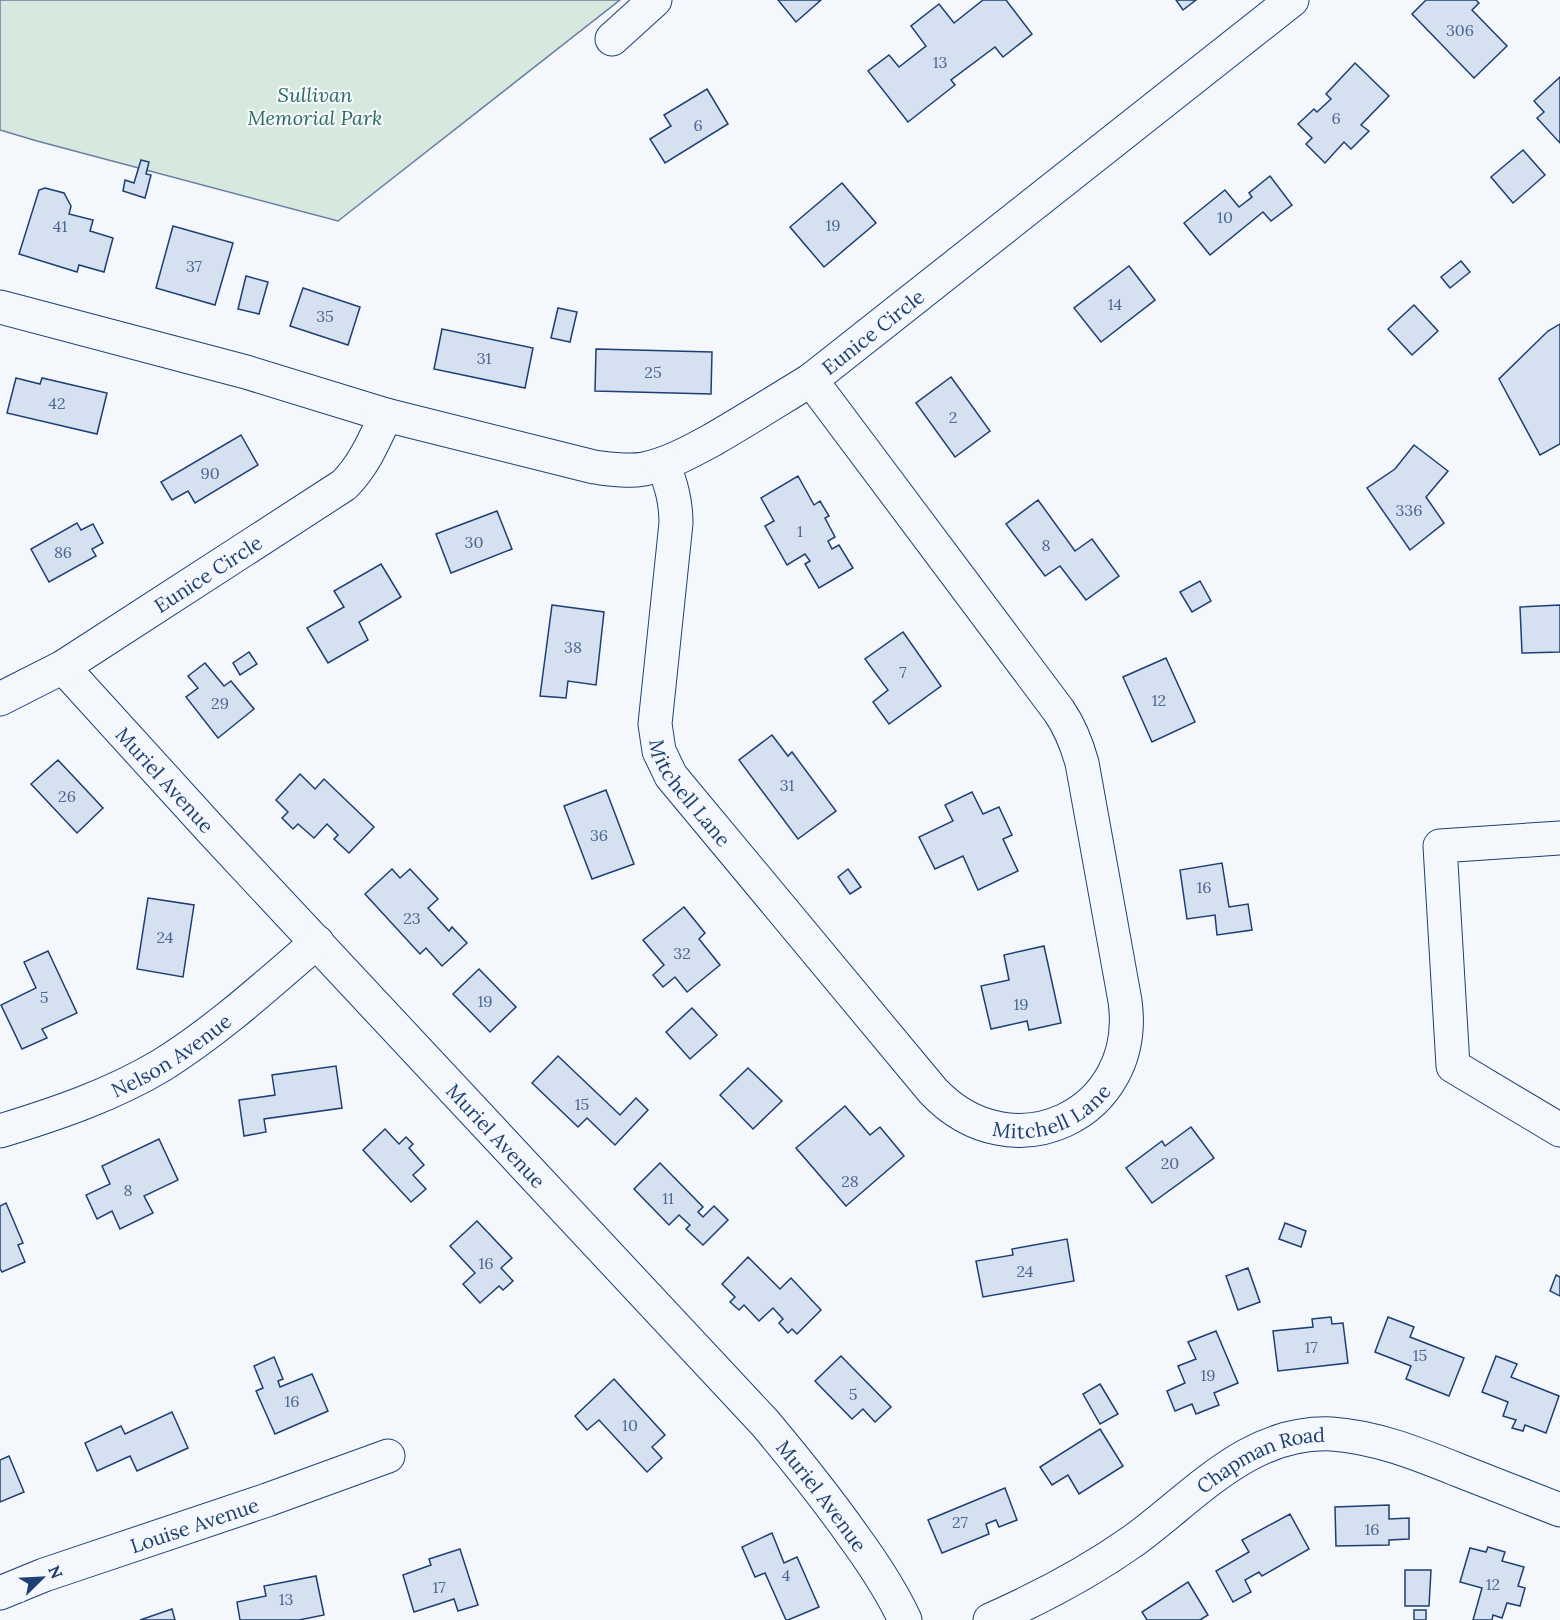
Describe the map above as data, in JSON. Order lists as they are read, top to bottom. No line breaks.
{"streets":{"street":["Eunice Circle","Muriel Avenue","Mitchell Lane","Nelson Avenue","Chapman Road","Louise Avenue"]},"crossings":[["Eunice Circle","Muriel Avenue"],["Eunice Circle","Mitchell Lane"],["Muriel Avenue","Nelson Avenue"]],"parks":["Sullivan Memorial Park"],"house_numbers":["306","13","6","6","10","19","41","37","14","35","31","25","42","2","90","336","1","30","8","86","38","7","12","29","31","26","36","16","23","24","32","5","19","19","15","20","28","8","11","16","24","17","15","19","5","16","10","27","16","4","12","17","13"],"north":"top right"}
